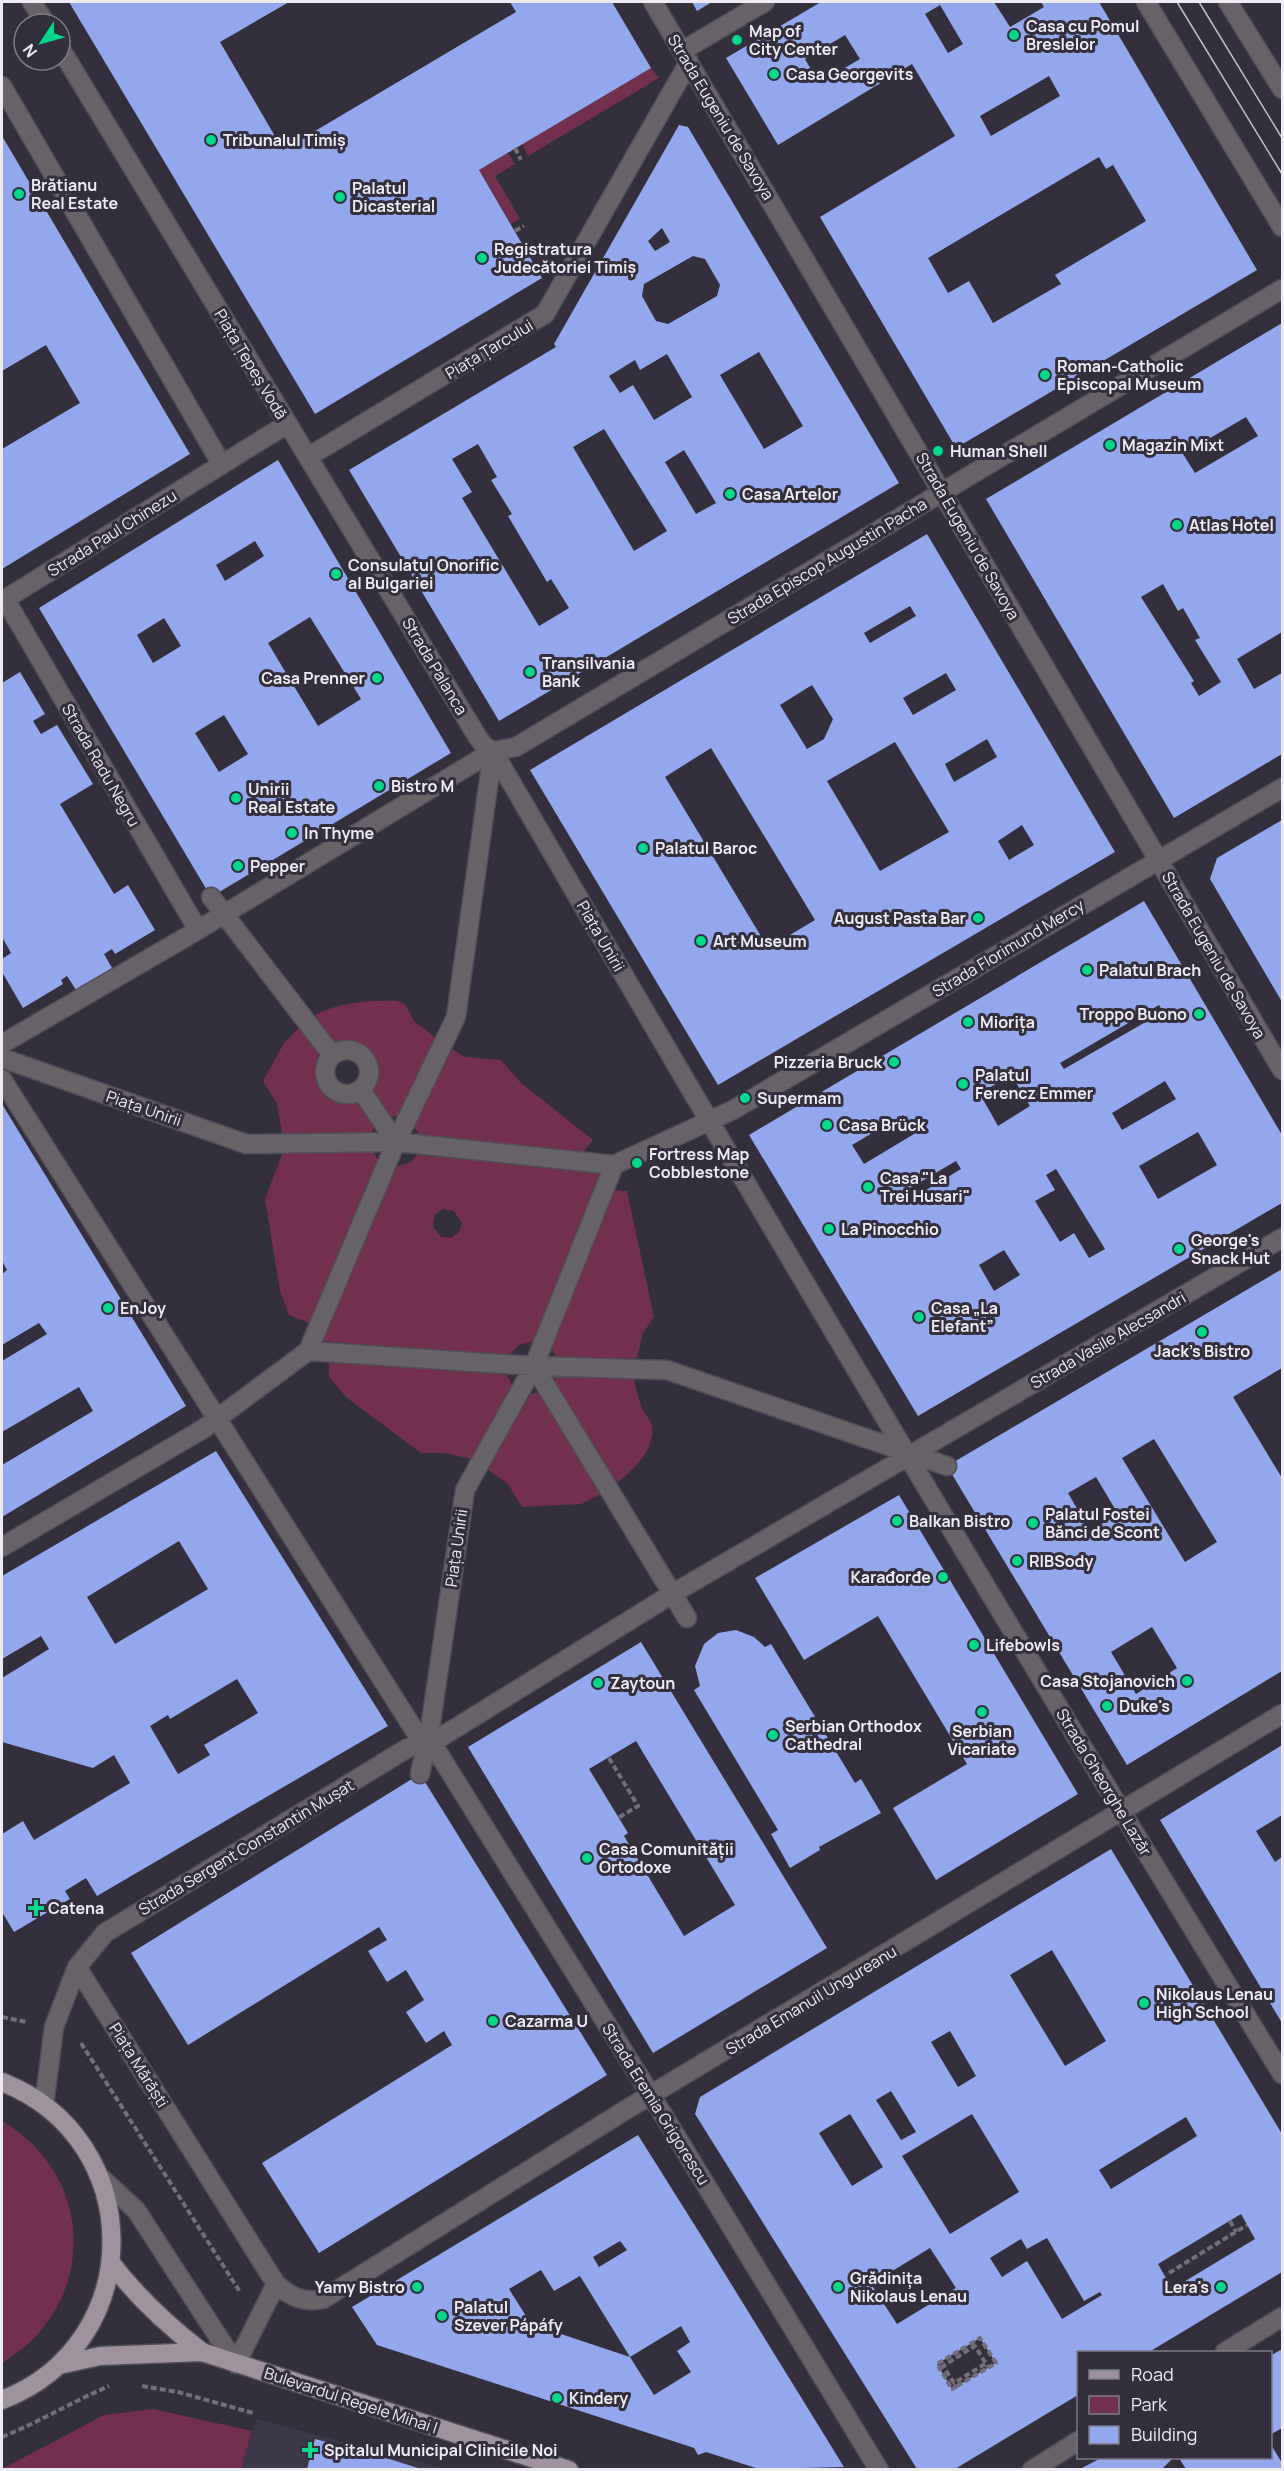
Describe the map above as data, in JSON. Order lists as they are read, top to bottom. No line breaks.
{"streets":{"main road":["Bulevardul Regele Mihai I"],"street":["Strada Eugeniu de Savoya","Piața Țarcului","Piața Țepeș Vodă","Strada Paul Chinezu","Strada Episcop Augustin Pacha","Strada Palanca","Strada Radu Negru","Piața Unirii","Strada Florimund Mercy","Strada Vasile Alecsandri","Strada Gheorghe Lazăr","Strada Sergent Constantin Mușat","Strada Emanuil Ungureanu","Piața Mărăști","Strada Eremia Grigorescu"]},"crossings":[["Strada Eugeniu de Savoya","Piața Țarcului"],["Strada Eugeniu de Savoya","Strada Episcop Augustin Pacha"],["Strada Eugeniu de Savoya","Strada Florimund Mercy"],["Piața Țarcului","Strada Palanca"],["Piața Țepeș Vodă","Strada Paul Chinezu"],["Piața Țepeș Vodă","Strada Palanca"],["Strada Paul Chinezu","Strada Radu Negru"],["Strada Episcop Augustin Pacha","Strada Palanca"],["Strada Episcop Augustin Pacha","Piața Unirii"],["Strada Palanca","Piața Unirii"],["Piața Unirii","Strada Florimund Mercy"],["Piața Unirii","Strada Vasile Alecsandri"],["Piața Unirii","Strada Gheorghe Lazăr"],["Piața Unirii","Strada Sergent Constantin Mușat"],["Piața Unirii","Strada Eremia Grigorescu"],["Strada Gheorghe Lazăr","Strada Emanuil Ungureanu"],["Strada Sergent Constantin Mușat","Piața Mărăști"],["Strada Sergent Constantin Mușat","Strada Eremia Grigorescu"],["Strada Emanuil Ungureanu","Piața Mărăști"],["Strada Emanuil Ungureanu","Strada Eremia Grigorescu"]],"places":{"other":["Casa cu Pomul Breslelor","Map of City Center","Casa Georgevits","Tribunalul Timiș","Brătianu Real Estate","Palatul Dicasterial","Registratura Judecătoriei Timiș","Roman-Catholic Episcopal Museum","Magazin Mixt","Human Shell","Casa Artelor","Atlas Hotel","Consulatul Onorific al Bulgariei","Transilvania Bank","Casa Prenner","Bistro M","Unirii Real Estate","In Thyme","Palatul Baroc","Pepper","August Pasta Bar","Art Museum","Palatul Brach","Troppo Buono","Miorița","Pizzeria Bruck","Palatul Ferencz Emmer","Supermam","Casa Brück","Fortress Map Cobblestone","Casa \"La Trei Husari\"","La Pinocchio","George's Snack Hut","EnJoy","Casa „La Elefant”","Jack's Bistro","Balkan Bistro","Palatul Fostei Bănci de Scont","RIBSody","Karađorđe","Lifebowls","Casa Stojanovich","Zaytoun","Duke's","Serbian Vicariate","Serbian Orthodox Cathedral","Casa Comunității Ortodoxe","Nikolaus Lenau High School","Cazarma U","Yamy Bistro","Grădinița Nikolaus Lenau","Lera's","Palatul Szever Pápáfy","Kindery"],"health":["Catena","Spitalul Municipal Clinicile Noi"]},"legend":["Road","Park","Building"],"north":"bottom left"}
